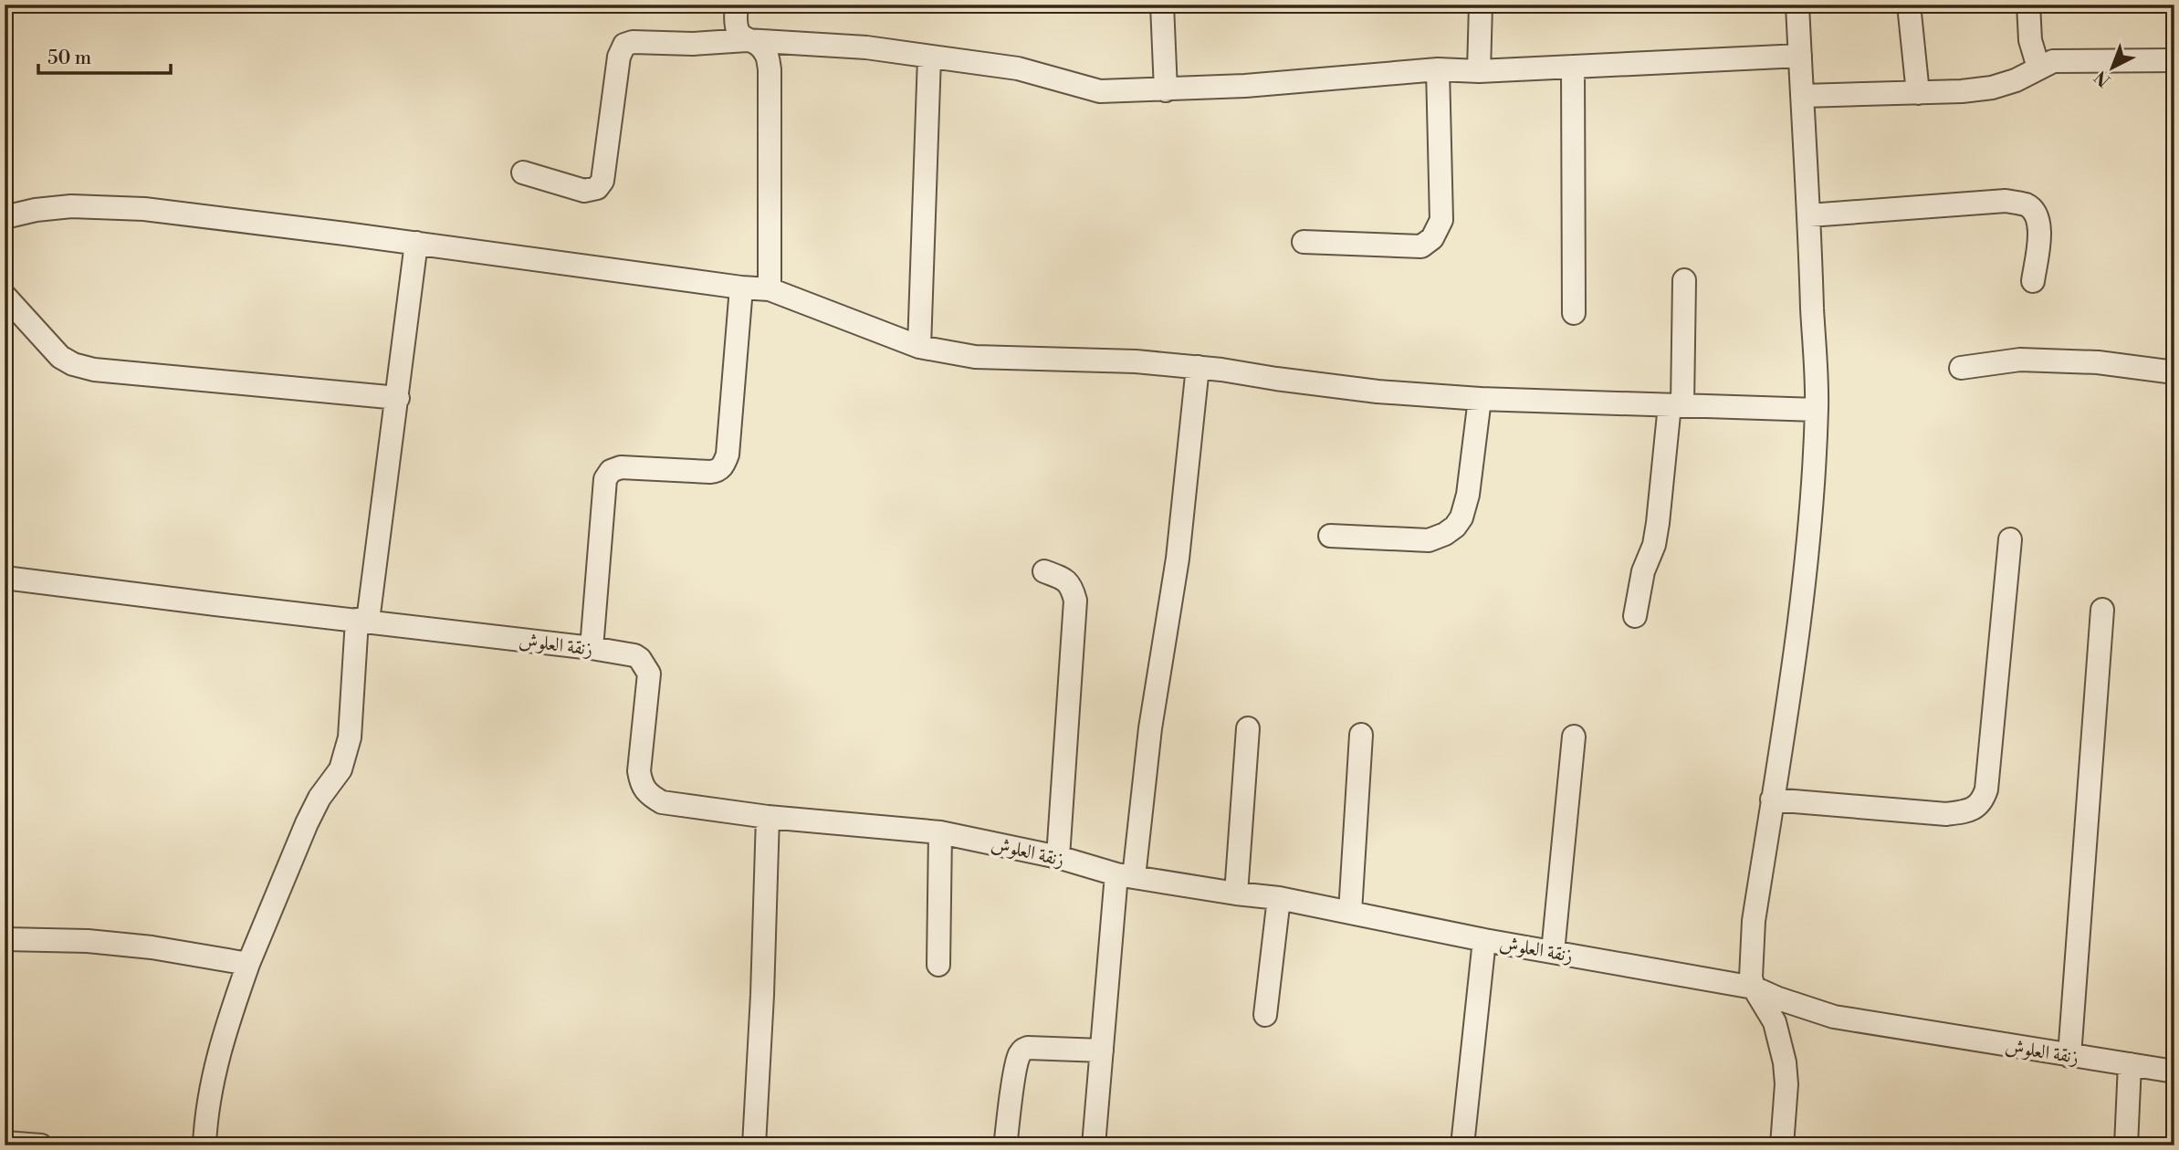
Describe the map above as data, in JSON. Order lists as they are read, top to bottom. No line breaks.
{"streets":{"street":["زنقة العلوش"]},"scale_bar":"50 m","north":"bottom left"}
